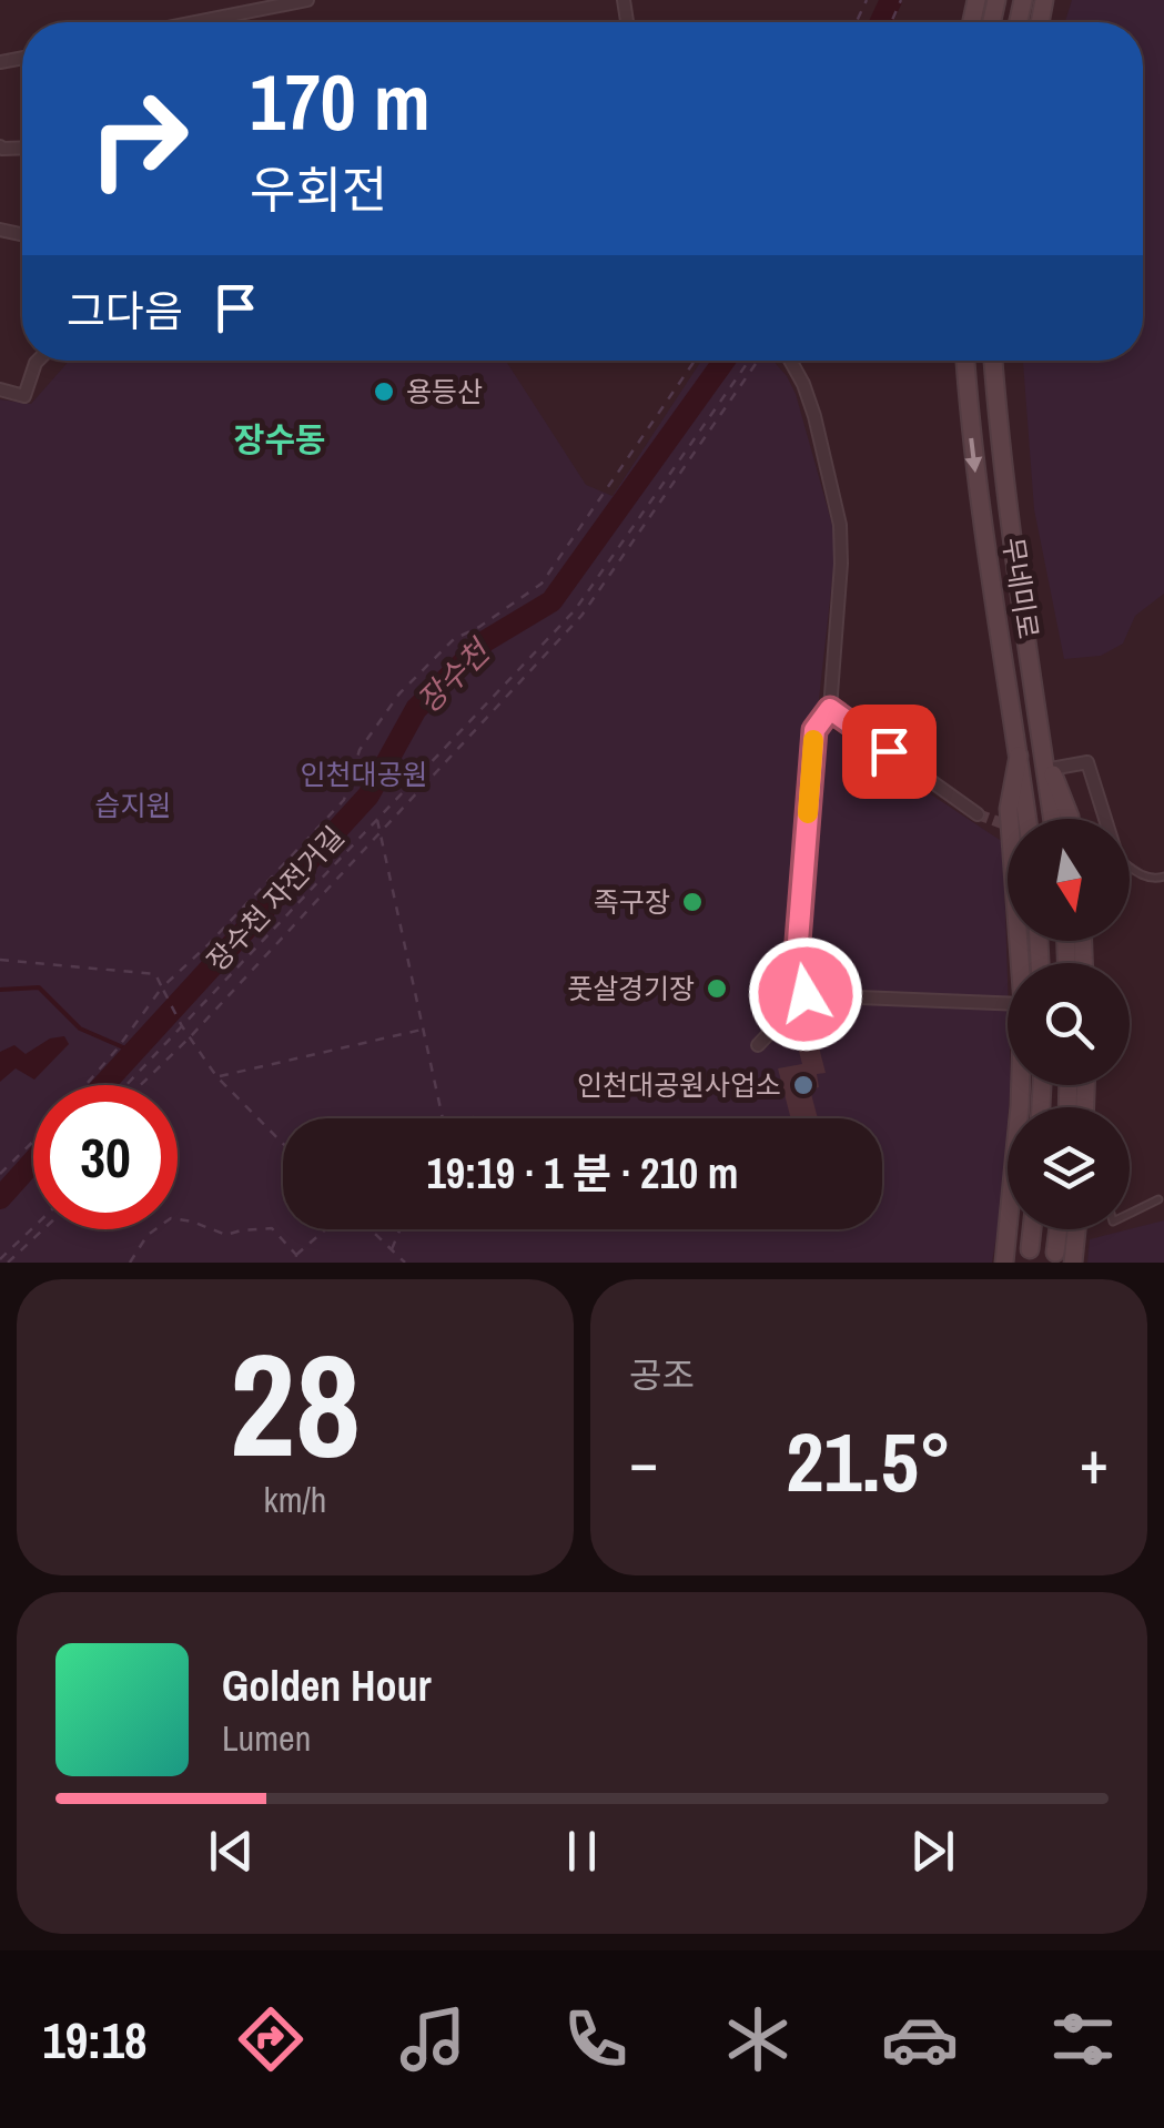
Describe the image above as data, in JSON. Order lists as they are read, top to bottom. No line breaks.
{"streets":{"main road":["무네미로"],"path":["장수천 자전거길"]},"districts":["장수동"],"water":["장수천"],"parks":["인천대공원","습지원"],"places":["용등산","족구장","풋살경기장","인천대공원사업소"],"north":"bottom","page":{"turn":["170 m","우회전"],"then":"그다음","limit":"30","trip":"19:19 · 1 분 · 210 m","tile":[["28","km/h"],"공조"],"heat":["−","21.5°","+"],"song":["Golden Hour","Lumen"],"tabs":"19:18"}}
